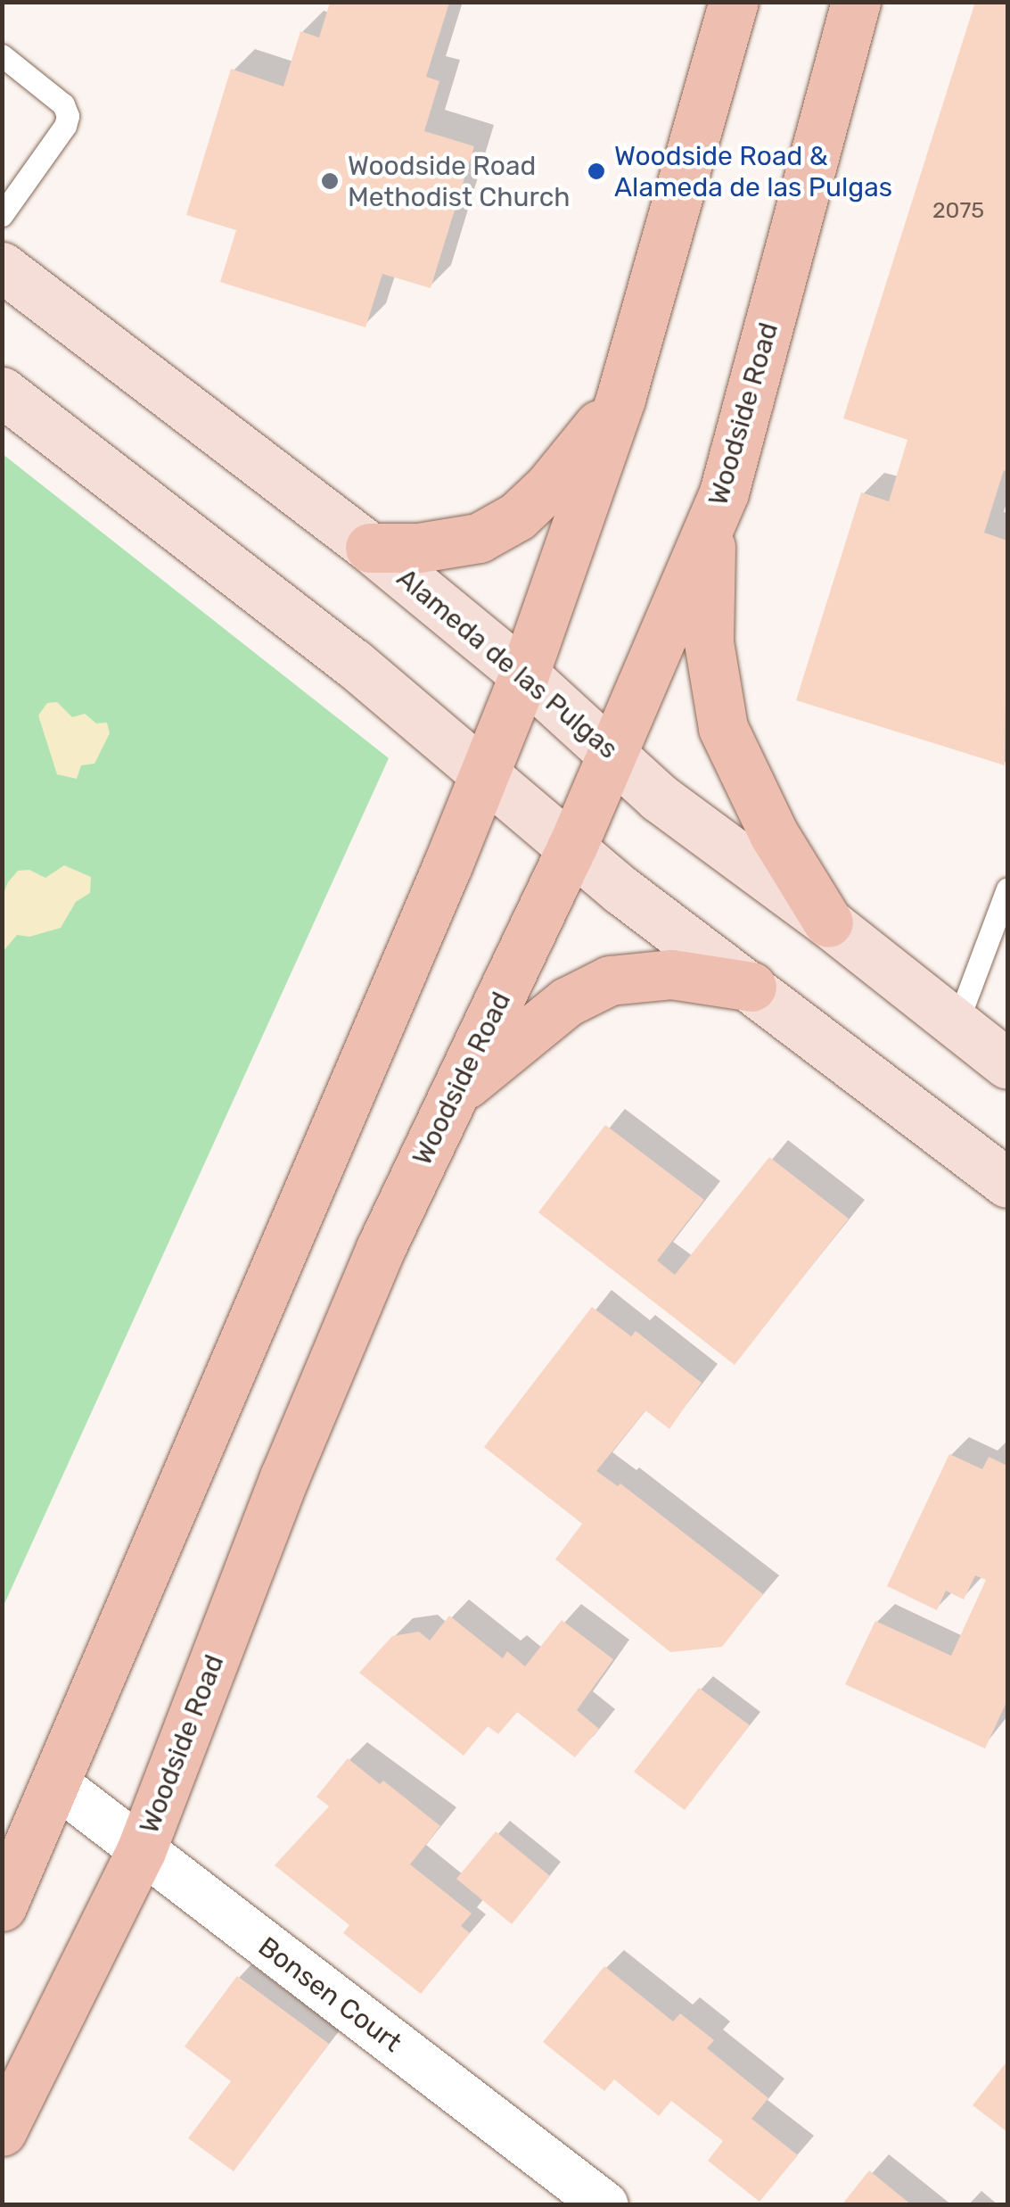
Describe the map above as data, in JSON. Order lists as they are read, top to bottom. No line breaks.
{"streets":{"main road":["Woodside Road","Alameda de las Pulgas"],"street":["Bonsen Court"]},"crossings":[["Woodside Road","Alameda de las Pulgas"],["Woodside Road","Bonsen Court"]],"places":["Woodside Road & Alameda de las Pulgas","Woodside Road Methodist Church"],"house_numbers":["2075"]}
